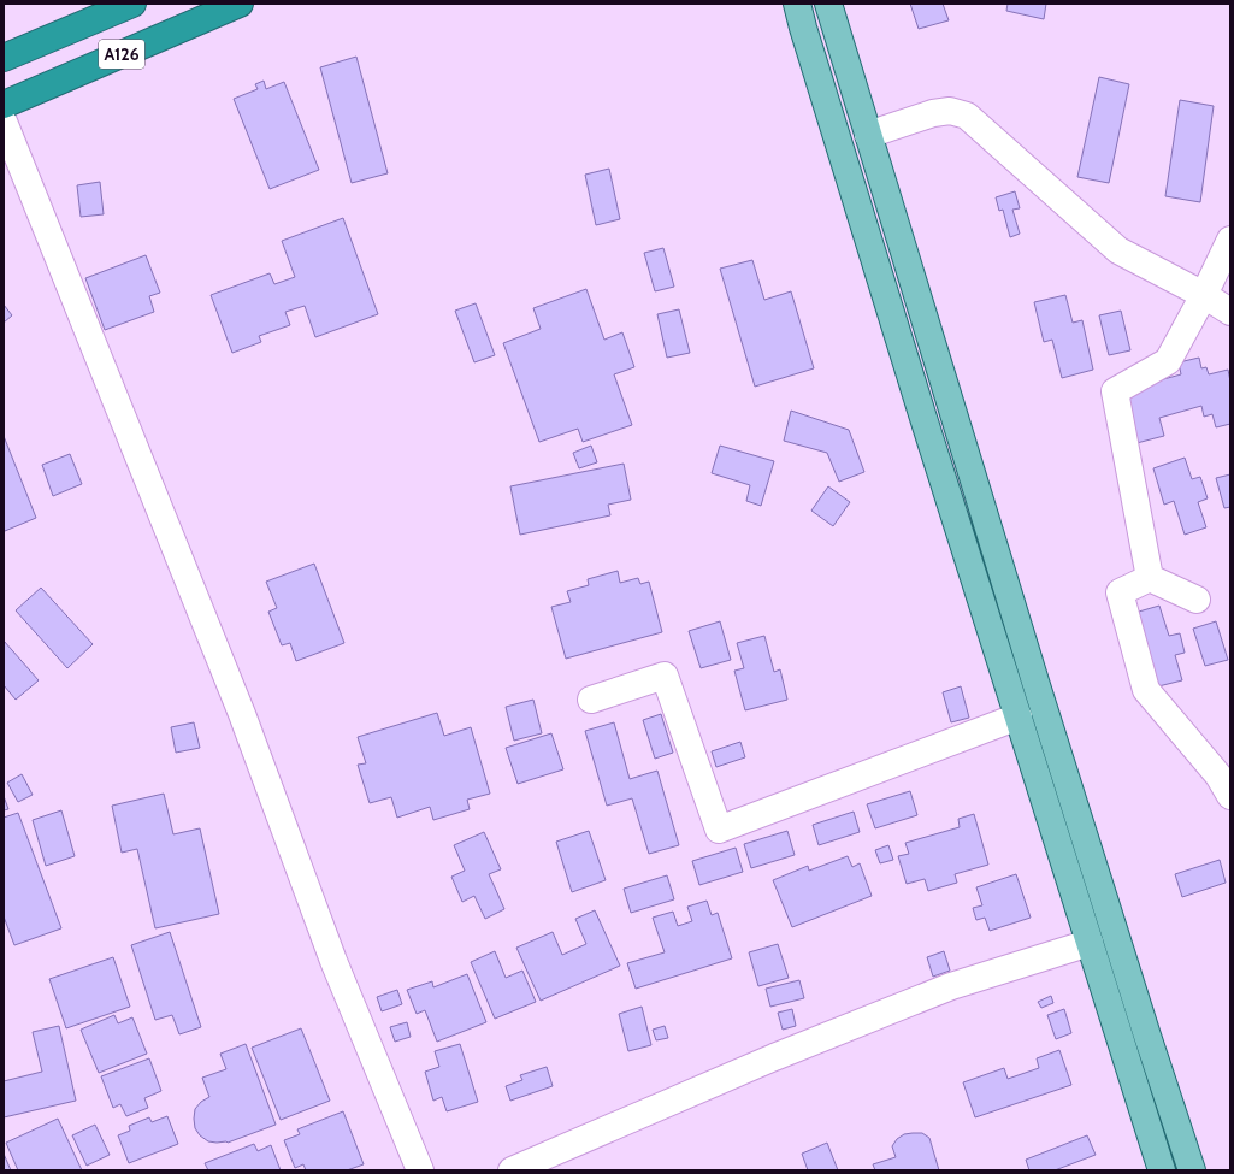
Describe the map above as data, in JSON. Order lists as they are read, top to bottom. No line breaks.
{"streets":{"highway":["A126"]}}
